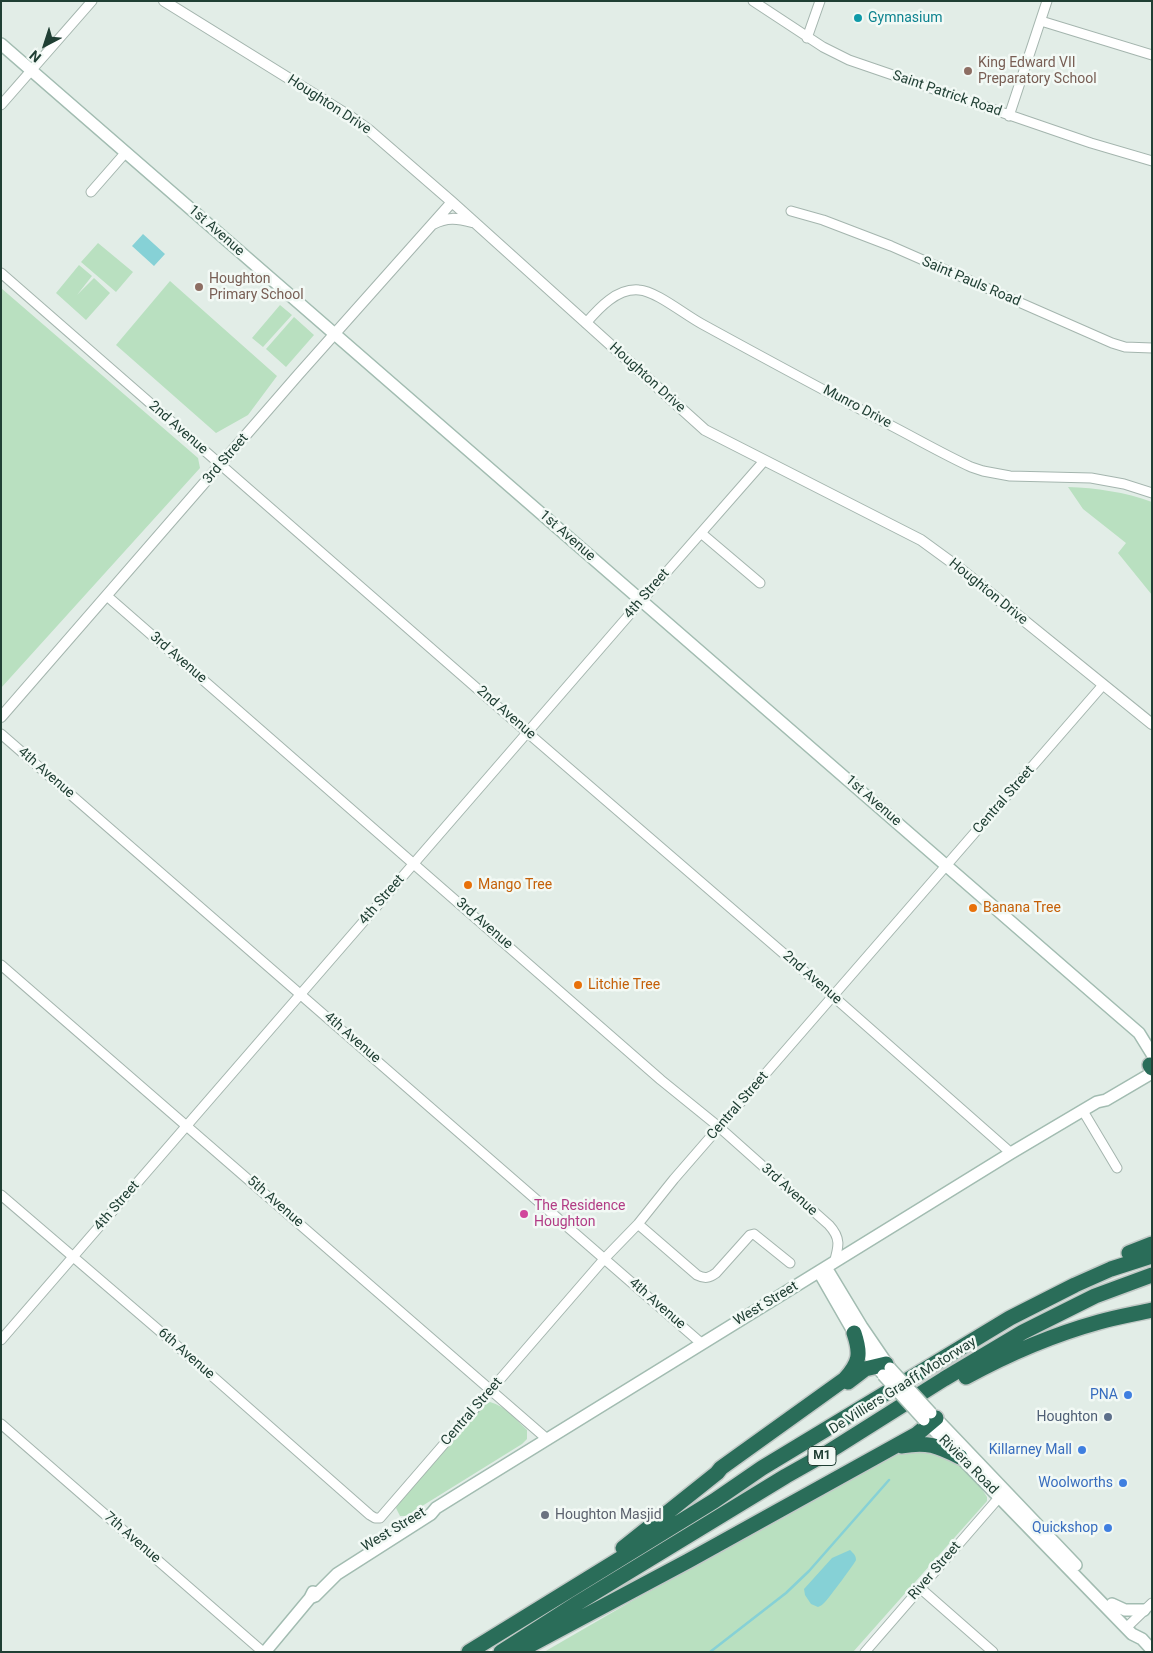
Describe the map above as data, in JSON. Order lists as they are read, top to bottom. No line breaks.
{"streets":{"highway":["De Villiers Graaff Motorway","M1"],"main road":["1st Avenue","West Street","Riviera Road"],"street":["Saint Patrick Road","Houghton Drive","Saint Pauls Road","Munro Drive","2nd Avenue","3rd Street","4th Street","3rd Avenue","4th Avenue","Central Street","5th Avenue","6th Avenue","7th Avenue","River Street"]},"crossings":[["Houghton Drive","Munro Drive"],["Houghton Drive","3rd Street"],["Houghton Drive","4th Street"],["Houghton Drive","Central Street"],["1st Avenue","3rd Street"],["1st Avenue","4th Street"],["1st Avenue","Central Street"],["1st Avenue","West Street"],["2nd Avenue","3rd Street"],["2nd Avenue","4th Street"],["2nd Avenue","Central Street"],["2nd Avenue","West Street"],["3rd Street","3rd Avenue"],["4th Street","3rd Avenue"],["4th Street","4th Avenue"],["4th Street","5th Avenue"],["4th Street","6th Avenue"],["3rd Avenue","Central Street"],["3rd Avenue","West Street"],["3rd Avenue","Riviera Road"],["4th Avenue","Central Street"],["4th Avenue","West Street"],["Central Street","5th Avenue"],["Central Street","6th Avenue"],["5th Avenue","West Street"],["West Street","Riviera Road"],["West Street","7th Avenue"],["Riviera Road","River Street"]],"places":["Gymnasium","King Edward VII Preparatory School","Houghton Primary School","Mango Tree","Banana Tree","Litchie Tree","The Residence Houghton","PNA","Houghton","Killarney Mall","Woolworths","Houghton Masjid","Quickshop"],"north":"bottom left"}
